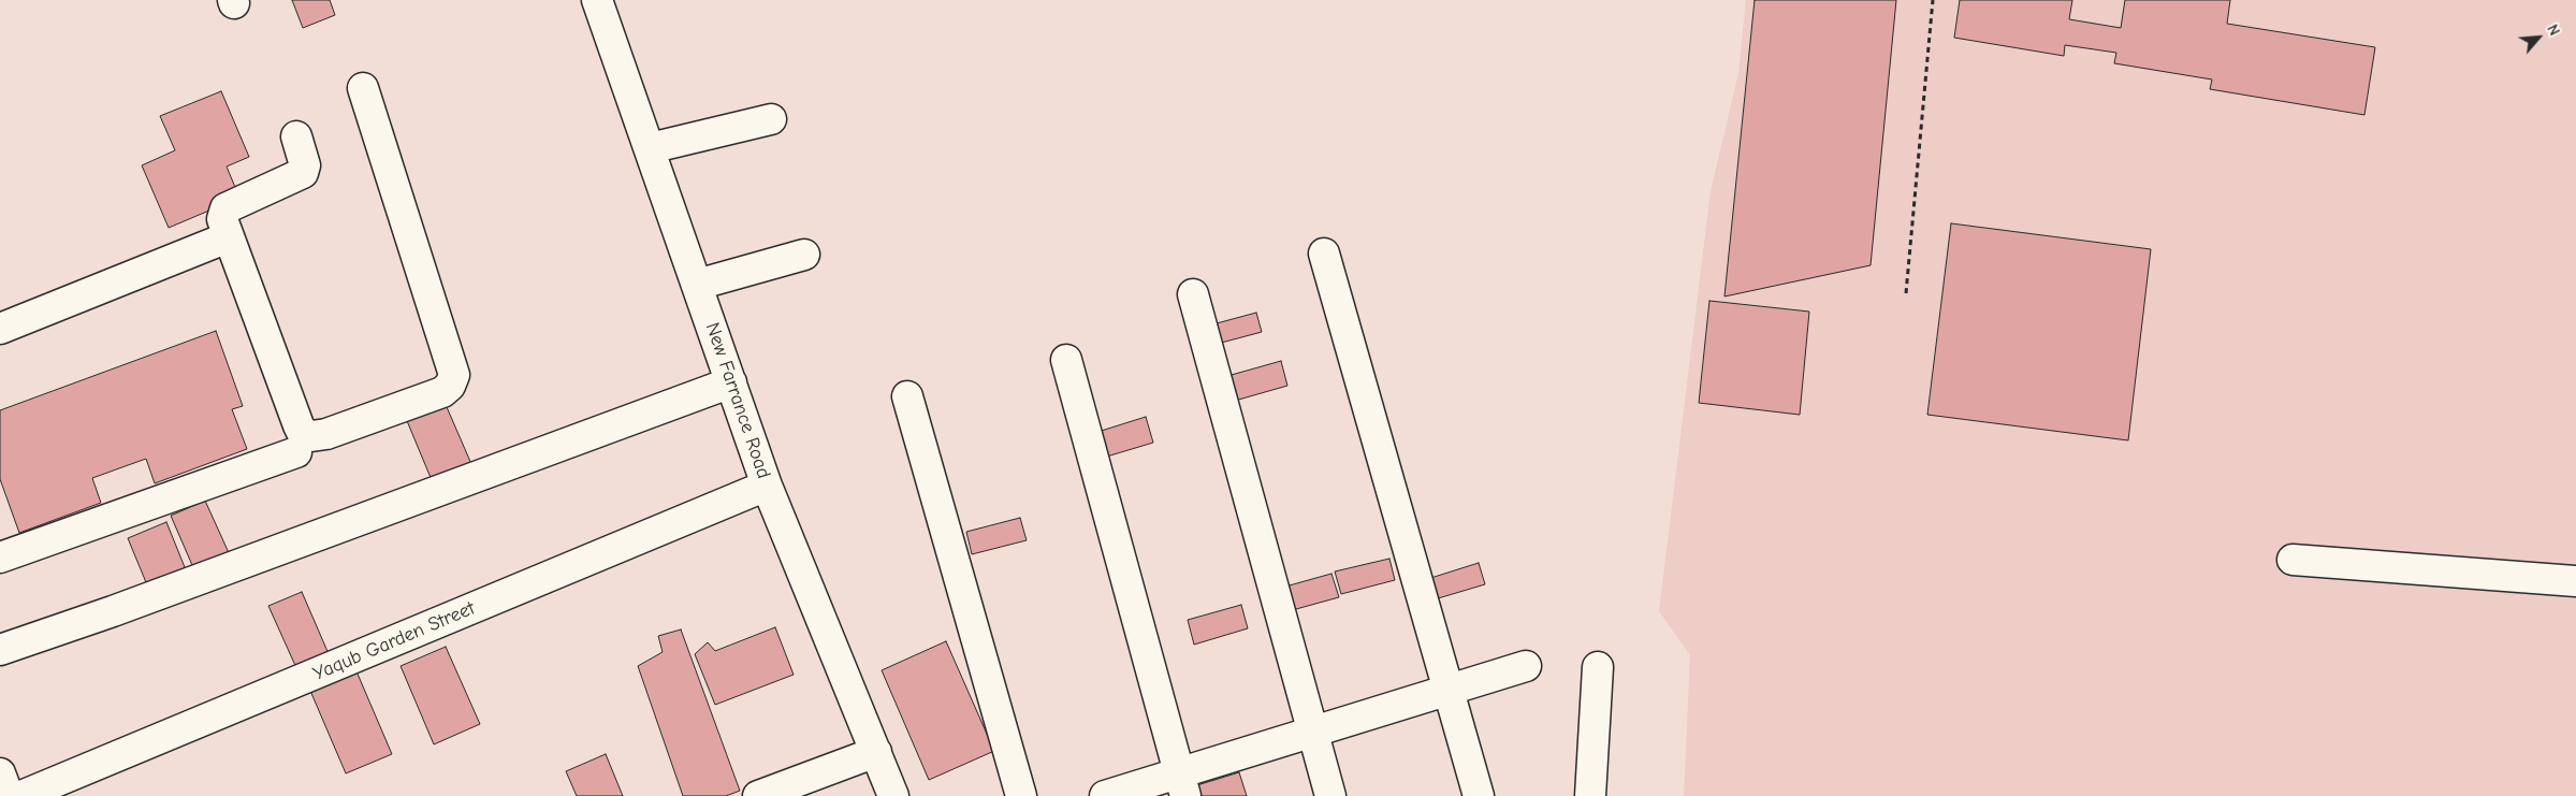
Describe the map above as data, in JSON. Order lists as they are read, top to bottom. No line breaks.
{"streets":{"street":["New Farrance Road","Yaqub Garden Street"]},"crossings":[["New Farrance Road","Yaqub Garden Street"]],"north":"top right"}
